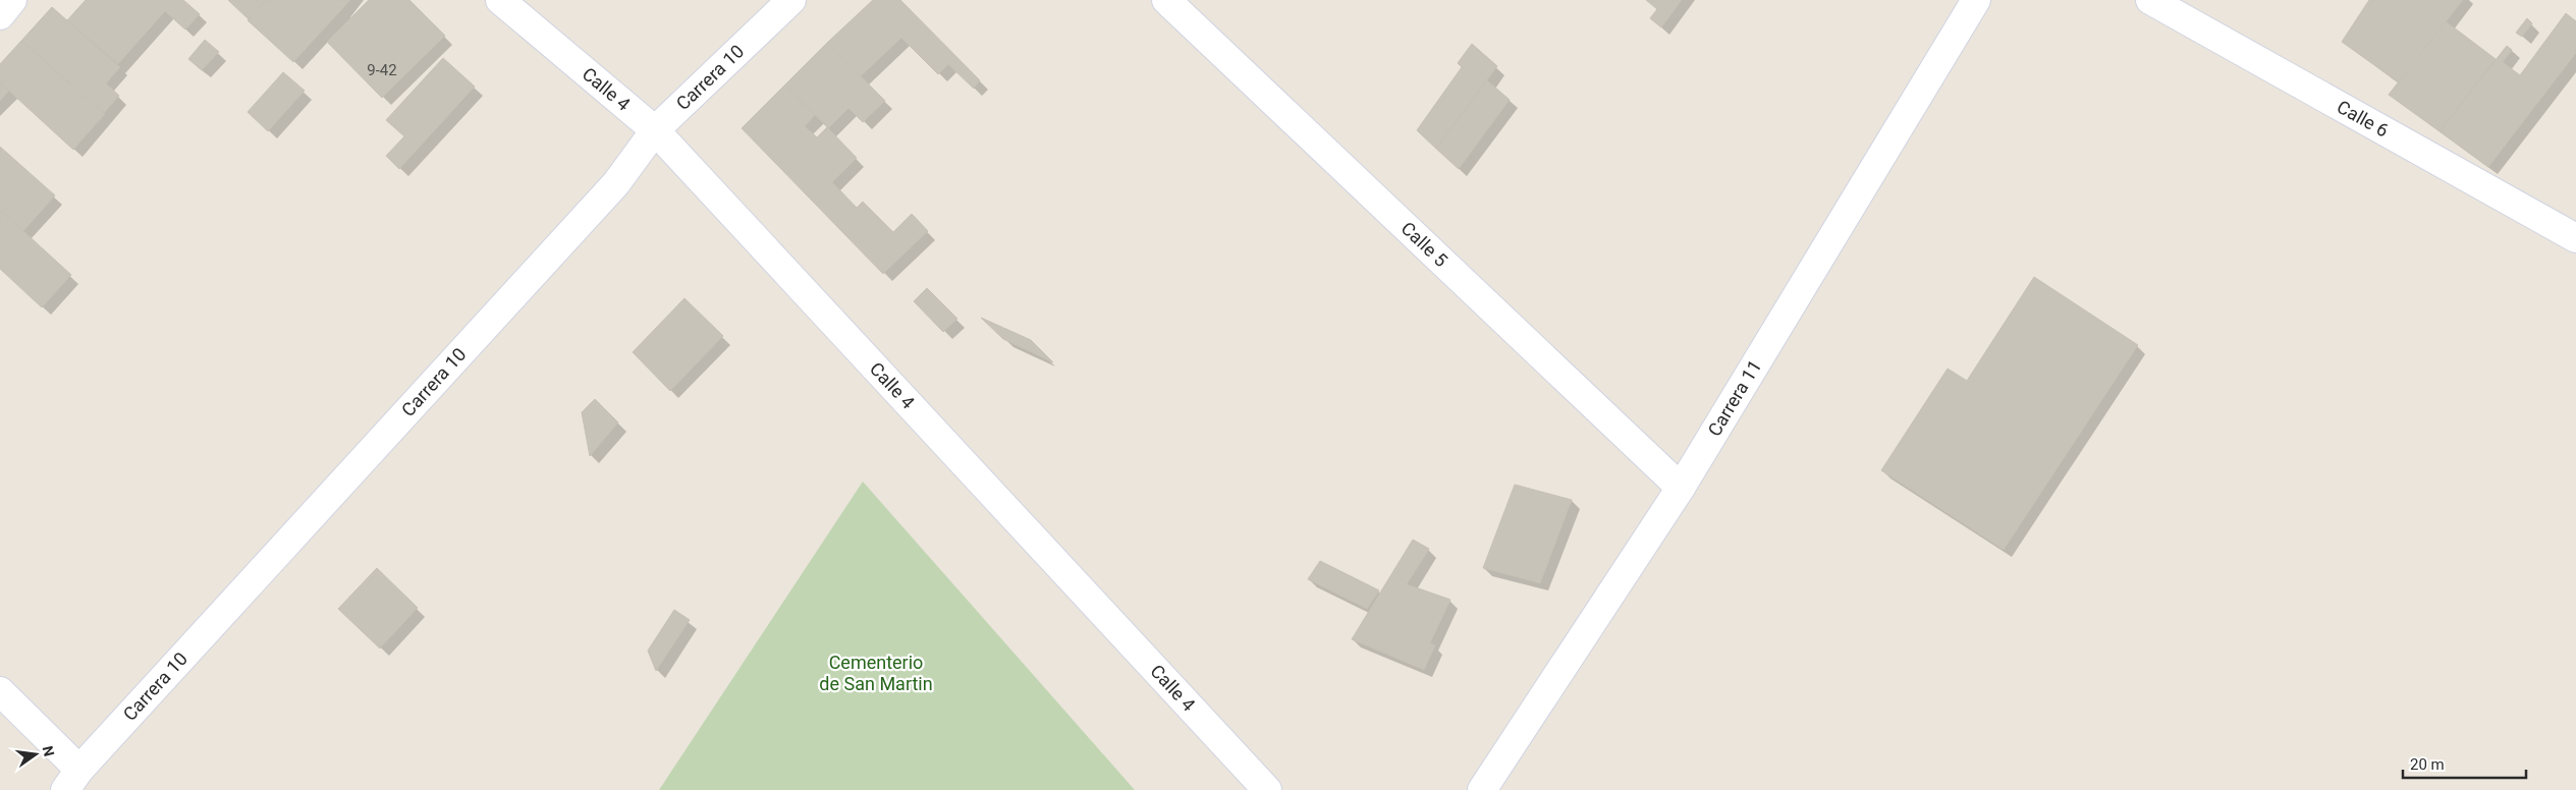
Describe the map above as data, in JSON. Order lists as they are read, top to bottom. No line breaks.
{"streets":{"street":["Carrera 10","Calle 4","Calle 6","Calle 5","Carrera 11"]},"crossings":[["Carrera 10","Calle 4"],["Calle 5","Carrera 11"]],"parks":["Cementerio de San Martin"],"house_numbers":["9-42"],"scale_bar":"20 m","north":"right"}
